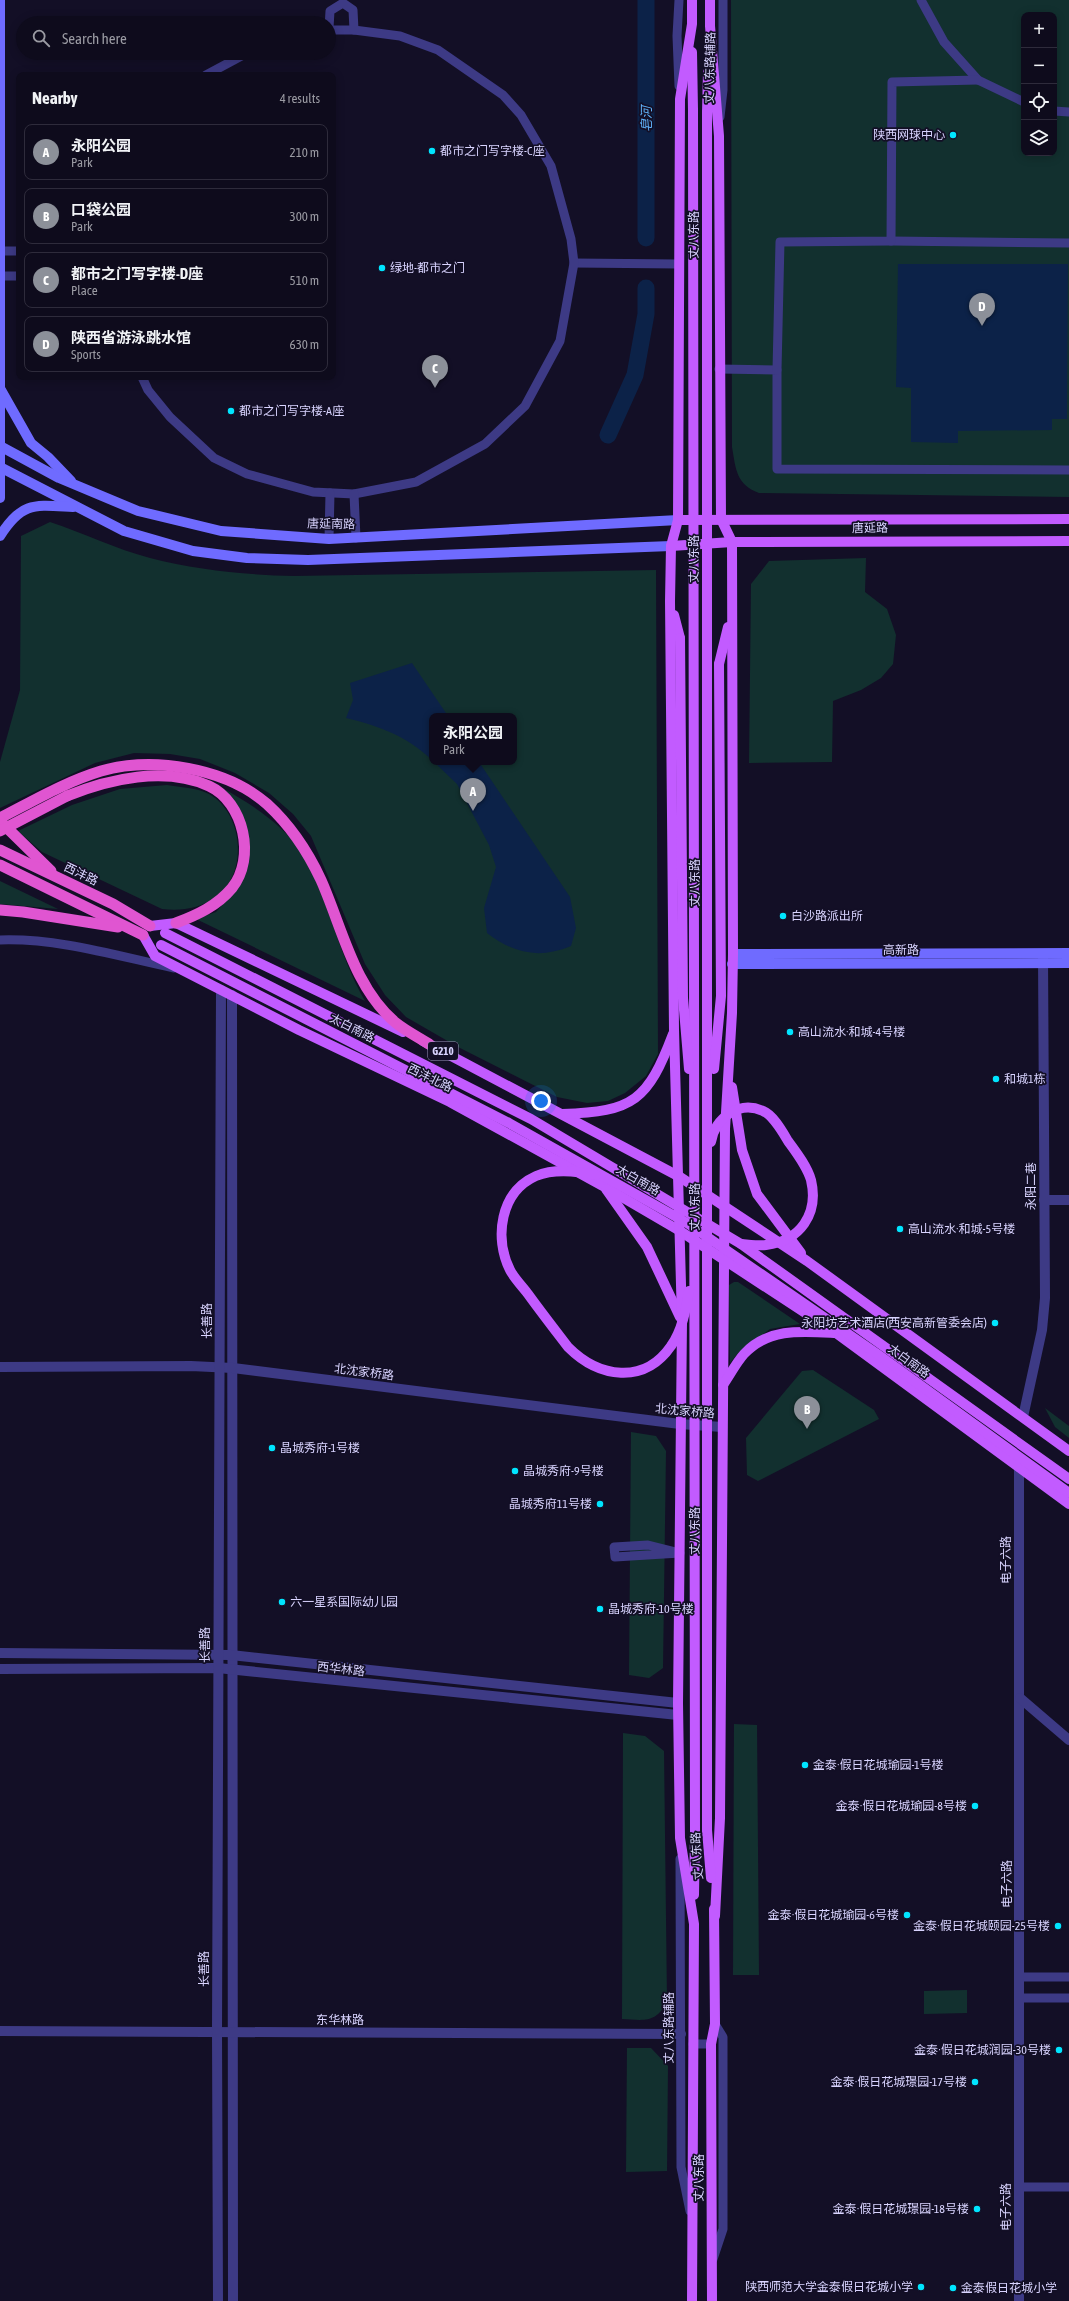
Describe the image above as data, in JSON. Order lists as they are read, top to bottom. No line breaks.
{"streets":{"highway":["西沣路"],"main road":["丈八东路","唐延南路","唐延路","高新路","太白南路","G210","西沣北路"],"street":["丈八东路辅路","永阳二巷","长善路","北沈家桥路","电子六路","西华林路","东华林路"]},"crossings":[["丈八东路辅路","丈八东路"],["丈八东路辅路","东华林路"],["丈八东路","唐延南路"],["丈八东路","唐延路"],["丈八东路","G210"],["丈八东路","西沣北路"],["丈八东路","北沈家桥路"],["丈八东路","西华林路"],["唐延南路","唐延路"],["西沣路","太白南路"],["西沣路","G210"],["高新路","永阳二巷"],["太白南路","G210"],["太白南路","西沣北路"],["太白南路","永阳二巷"],["太白南路","电子六路"],["西沣北路","长善路"],["长善路","北沈家桥路"],["长善路","西华林路"],["长善路","东华林路"]],"water":["皂河"],"places":["陕西网球中心","都市之门写字楼-C座","绿地-都市之门","都市之门写字楼-A座","白沙路派出所","高山流水·和城-4号楼","和城1栋","高山流水·和城-5号楼","永阳坊艺术酒店(西安高新管委会店)","晶城秀府-1号楼","晶城秀府-9号楼","晶城秀府11号楼","六一星系国际幼儿园","晶城秀府-10号楼","金泰·假日花城瑜园-1号楼","金泰·假日花城瑜园-8号楼","金泰·假日花城瑜园-6号楼","金泰·假日花城颐园-25号楼","金泰·假日花城润园-30号楼","金泰·假日花城璟园-17号楼","金泰·假日花城璟园-18号楼","陕西师范大学金泰假日花城小学","金泰假日花城小学"],"page":{"map_buttons":["+","−"],"search":"Search here","heading":["Nearby","4 results"],"list":[{"mark":"A","name":"永阳公园","note":"Park","value":"210 m"},{"mark":"B","name":"口袋公园","note":"Park","value":"300 m"},{"mark":"C","name":"都市之门写字楼-D座","note":"Place","value":"510 m"},{"mark":"D","name":"陕西省游泳跳水馆","note":"Sports","value":"630 m"}],"pins":["D","C","A","B"],"popup":["永阳公园","Park"]}}
